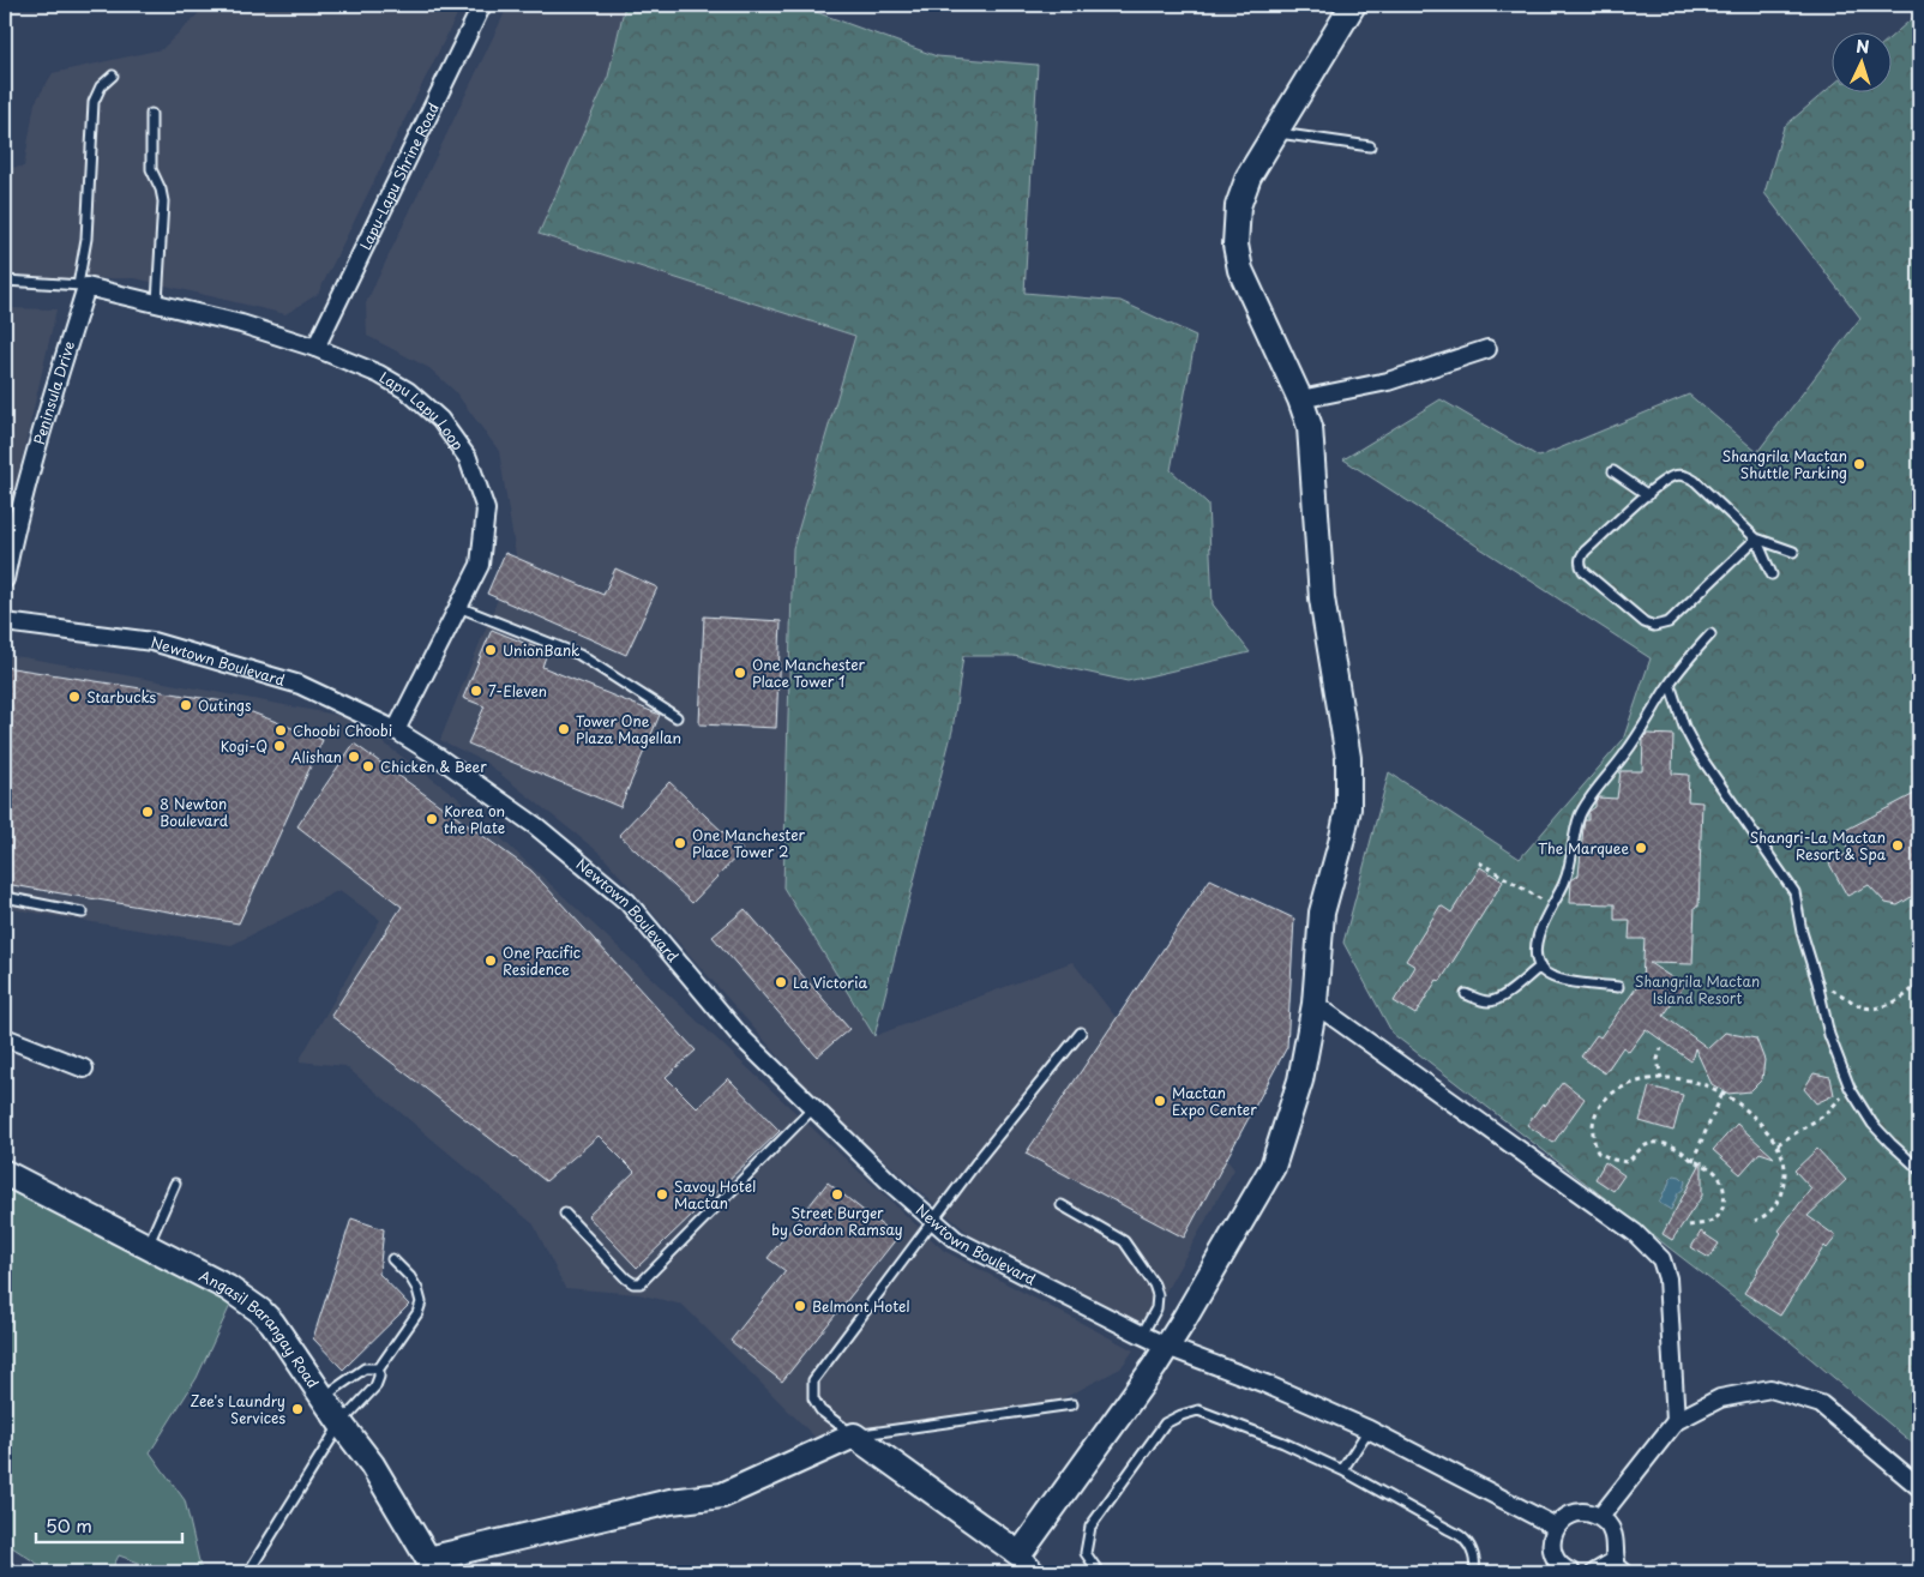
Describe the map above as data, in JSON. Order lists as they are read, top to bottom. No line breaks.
{"streets":{"street":["Lapu-Lapu Shrine Road","Peninsula Drive","Lapu Lapu Loop","Newtown Boulevard","Angasil Barangay Road"]},"crossings":[["Lapu-Lapu Shrine Road","Lapu Lapu Loop"],["Peninsula Drive","Lapu Lapu Loop"],["Lapu Lapu Loop","Newtown Boulevard"]],"parks":["Shangrila Mactan Island Resort"],"places":["Shangrila Mactan Shuttle Parking","UnionBank","One Manchester Place Tower 1","7-Eleven","Starbucks","Outings","Tower One Plaza Magellan","Choobi Choobi","Kogi-Q","Alishan","Chicken & Beer","8 Newton Boulevard","Korea on the Plate","One Manchester Place Tower 2","Shangri-La Mactan Resort & Spa","The Marquee","One Pacific Residence","La Victoria","Mactan Expo Center","Savoy Hotel Mactan","Street Burger by Gordon Ramsay","Belmont Hotel","Zee's Laundry Services"],"scale_bar":"50 m","north":"top"}
